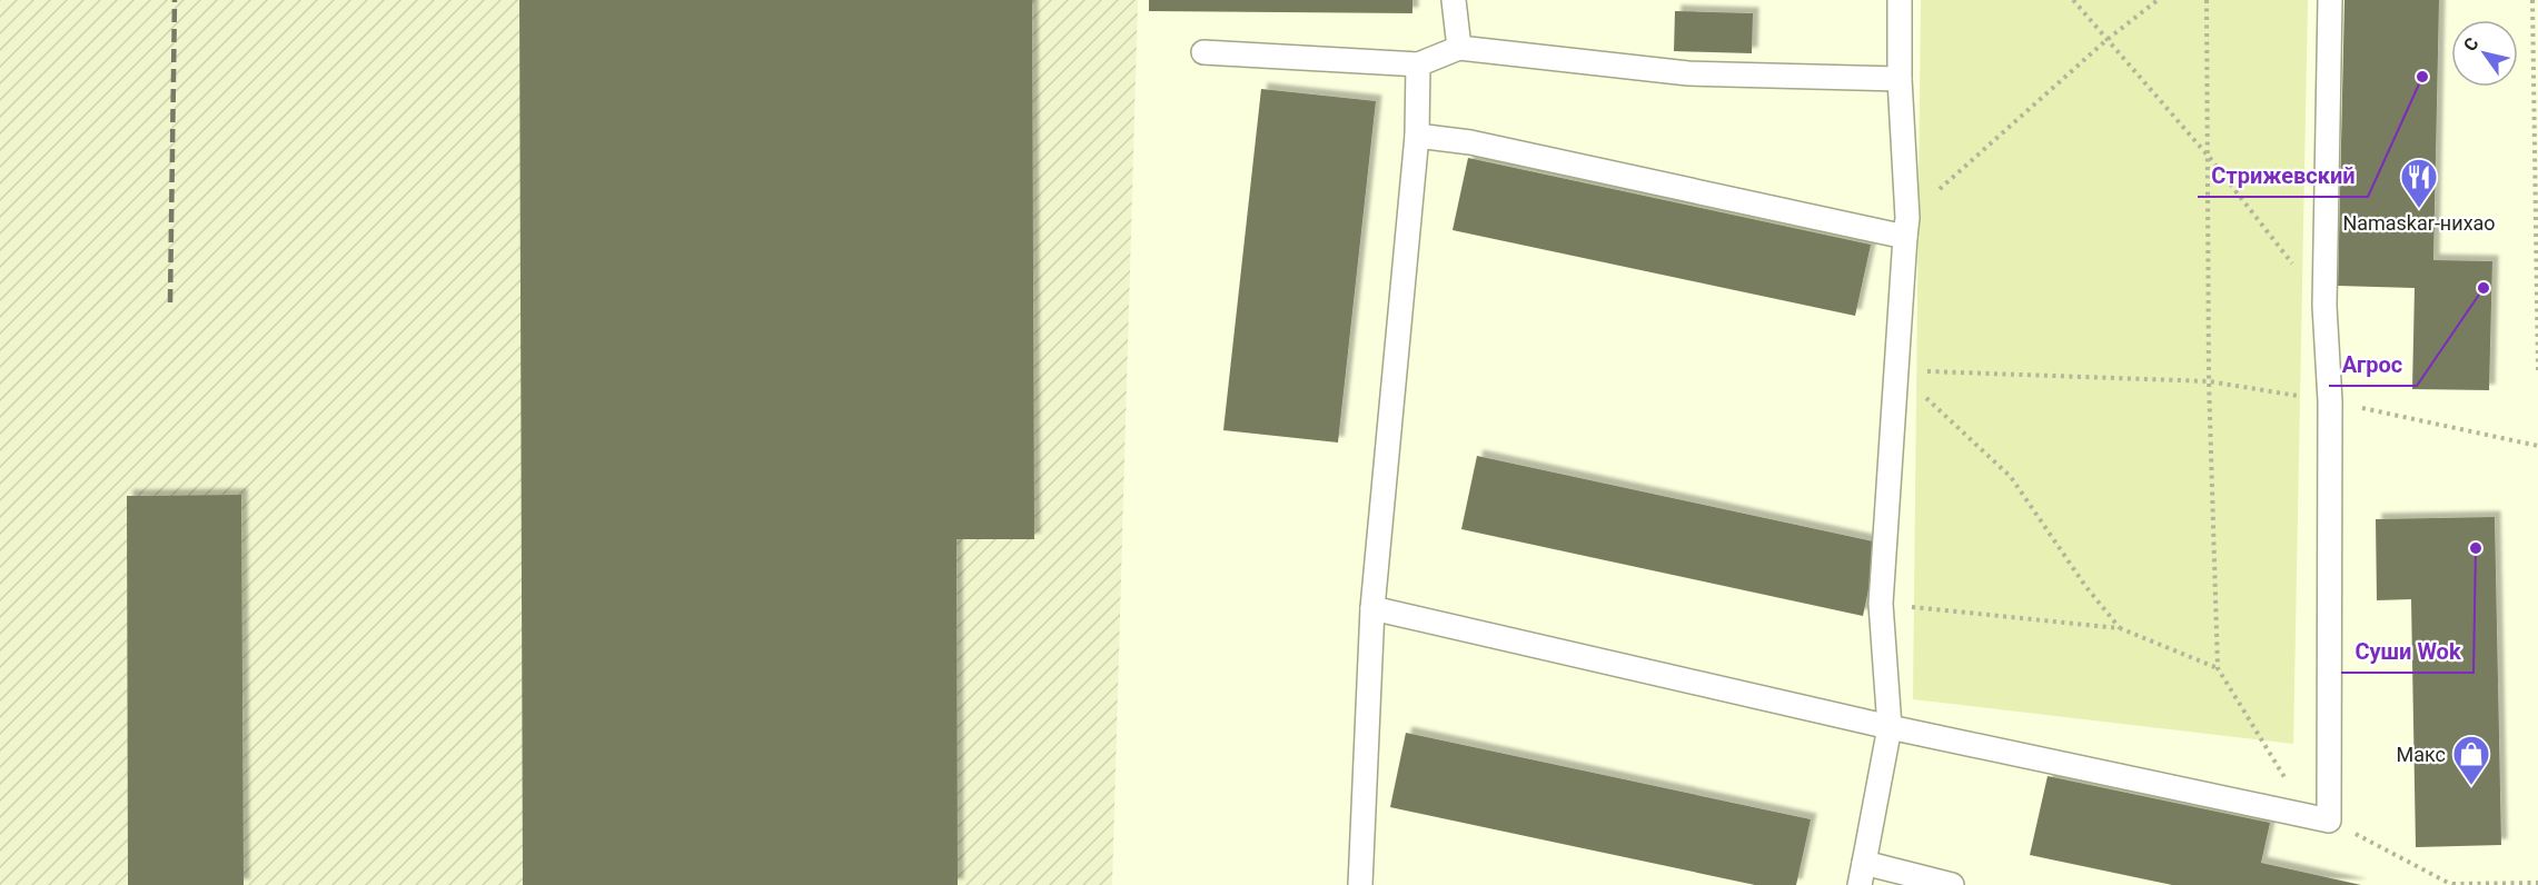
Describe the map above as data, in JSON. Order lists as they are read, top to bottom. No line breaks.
{"places":{"other":["Стрижевский","Агрос","Суши Wok"],"restaurant":["Namaskar-нихао"],"shop":["Макс"]},"north":"top left"}
